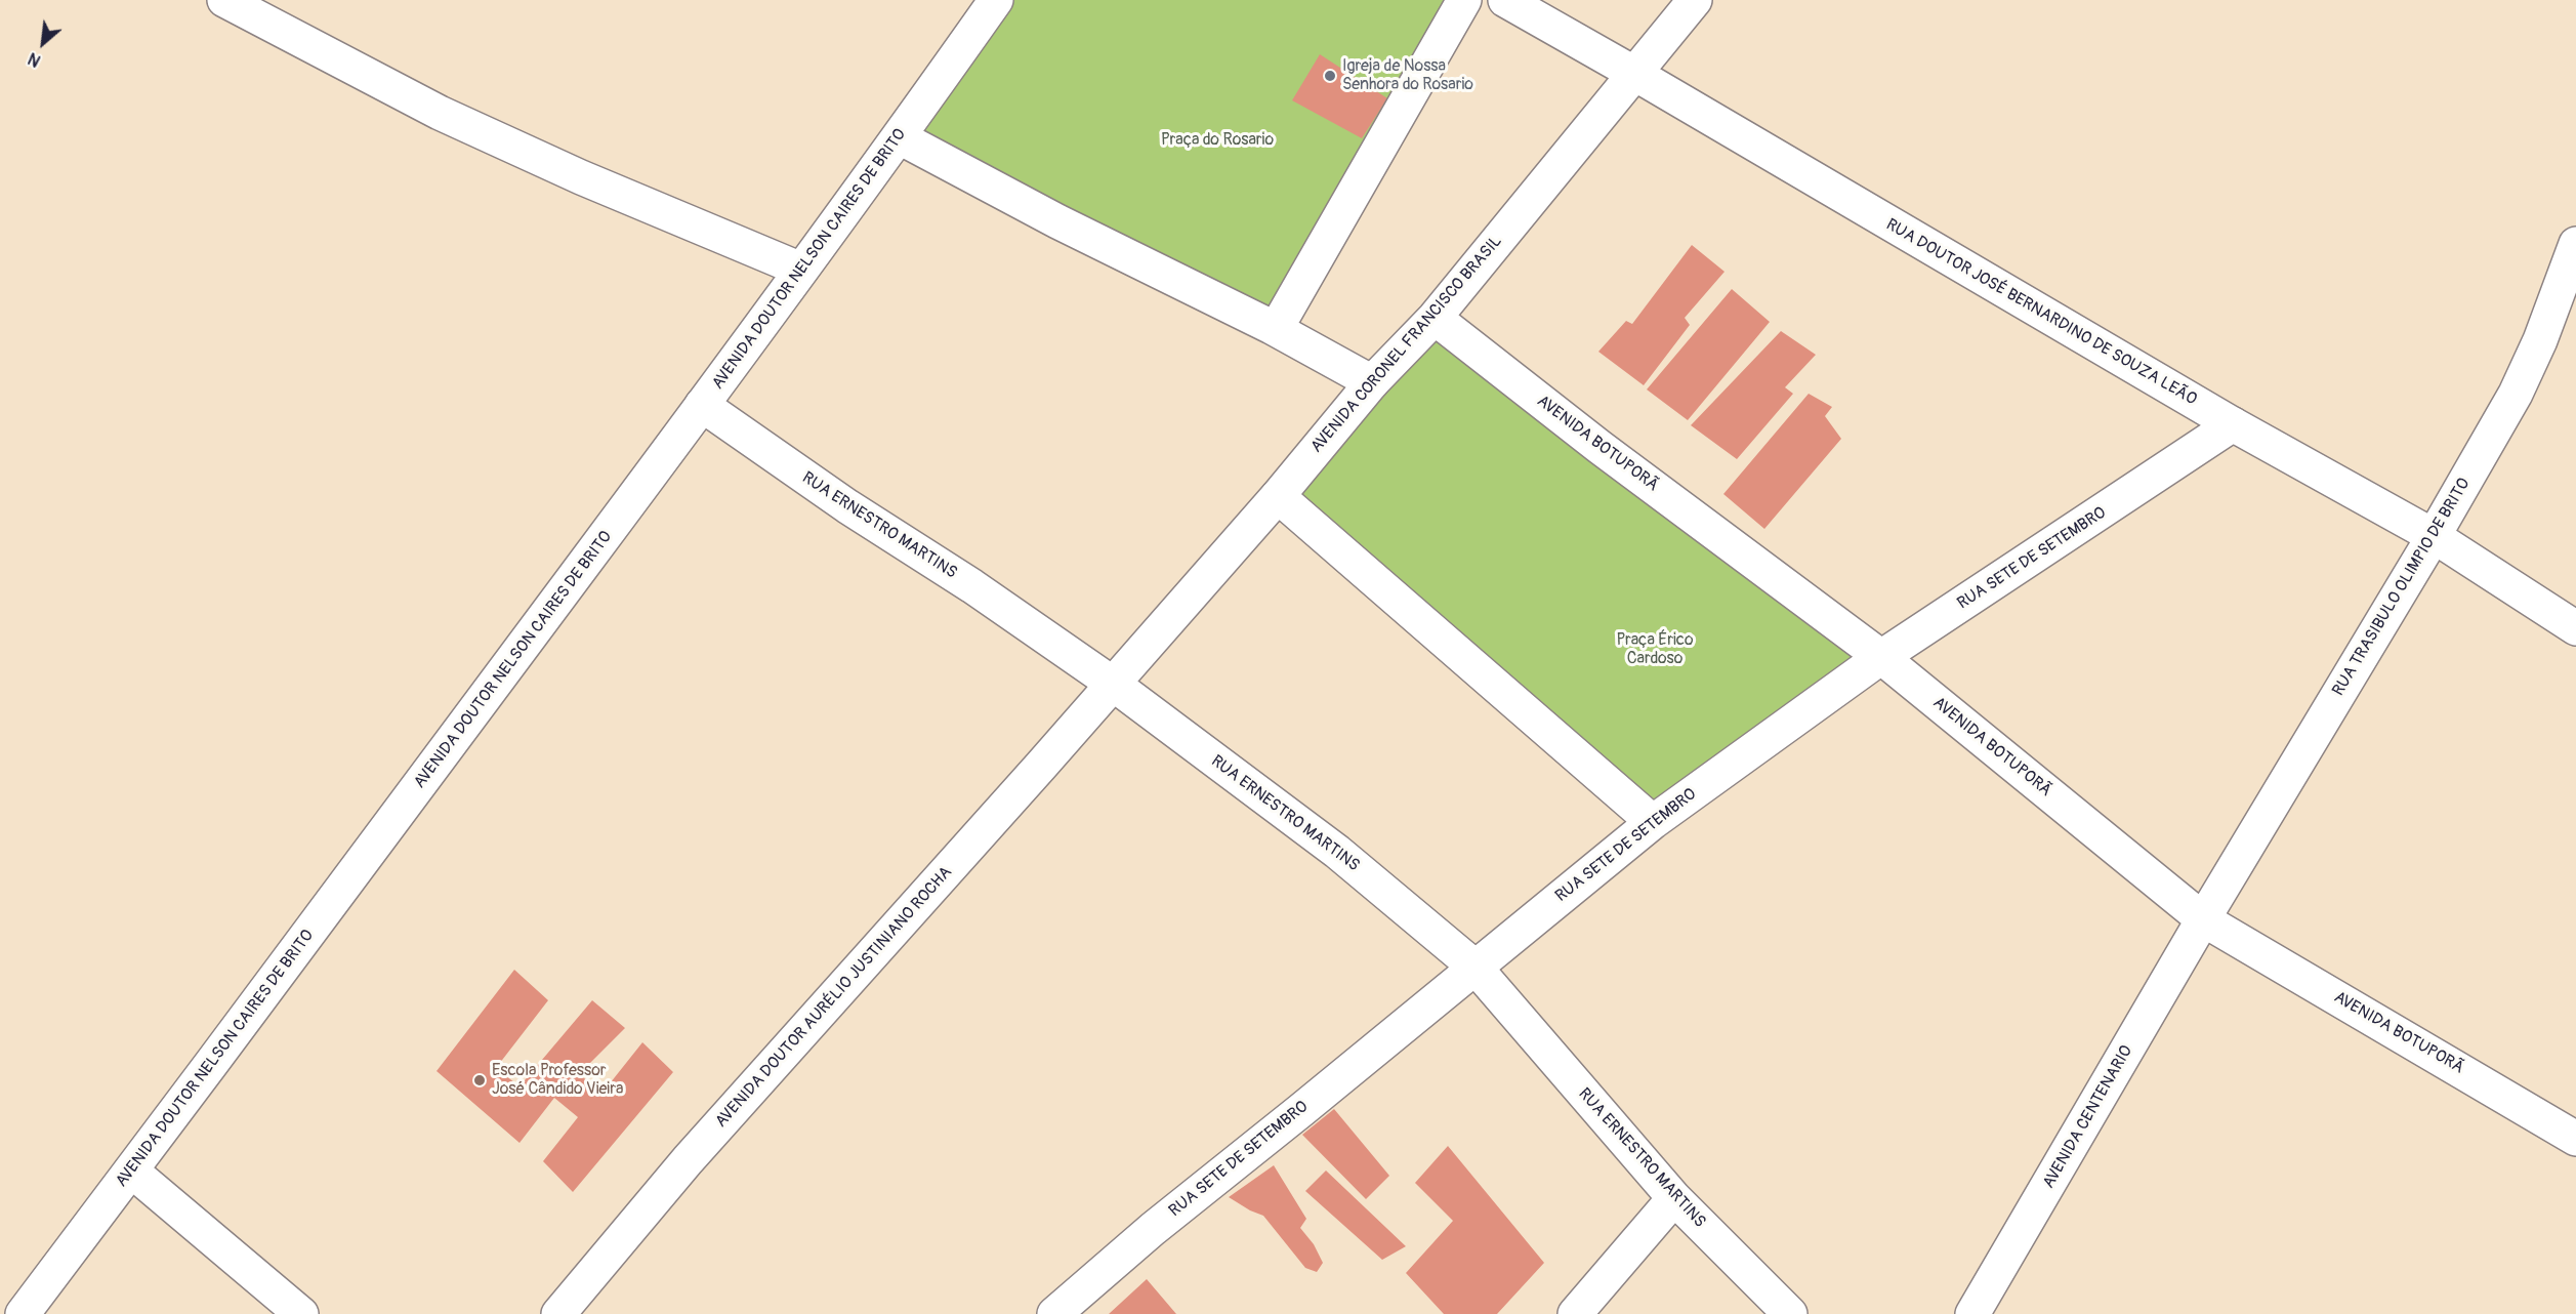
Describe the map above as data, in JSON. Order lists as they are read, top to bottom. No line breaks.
{"streets":{"street":["AVENIDA DOUTOR NELSON CAIRES DE BRITO","RUA DOUTOR JOSÉ BERNARDINO DE SOUZA LEÃO","AVENIDA CORONEL FRANCISCO BRASIL","AVENIDA BOTUPORÃ","RUA ERNESTRO MARTINS","RUA SETE DE SETEMBRO","RUA TRASIBULO OLIMPIO DE BRITO","AVENIDA DOUTOR AURÉLIO JUSTINIANO ROCHA","AVENIDA CENTENARIO"]},"crossings":[["AVENIDA DOUTOR NELSON CAIRES DE BRITO","RUA ERNESTRO MARTINS"],["RUA DOUTOR JOSÉ BERNARDINO DE SOUZA LEÃO","AVENIDA CORONEL FRANCISCO BRASIL"],["RUA DOUTOR JOSÉ BERNARDINO DE SOUZA LEÃO","RUA SETE DE SETEMBRO"],["RUA DOUTOR JOSÉ BERNARDINO DE SOUZA LEÃO","RUA TRASIBULO OLIMPIO DE BRITO"],["AVENIDA CORONEL FRANCISCO BRASIL","AVENIDA BOTUPORÃ"],["AVENIDA CORONEL FRANCISCO BRASIL","RUA ERNESTRO MARTINS"],["AVENIDA CORONEL FRANCISCO BRASIL","AVENIDA DOUTOR AURÉLIO JUSTINIANO ROCHA"],["AVENIDA BOTUPORÃ","RUA SETE DE SETEMBRO"],["AVENIDA BOTUPORÃ","RUA TRASIBULO OLIMPIO DE BRITO"],["AVENIDA BOTUPORÃ","AVENIDA CENTENARIO"],["RUA ERNESTRO MARTINS","RUA SETE DE SETEMBRO"],["RUA ERNESTRO MARTINS","AVENIDA DOUTOR AURÉLIO JUSTINIANO ROCHA"],["RUA TRASIBULO OLIMPIO DE BRITO","AVENIDA CENTENARIO"]],"parks":["Praça do Rosario","Praça Érico Cardoso"],"places":["Igreja de Nossa Senhora do Rosario","Escola Professor José Cândido Vieira"],"north":"bottom left"}
